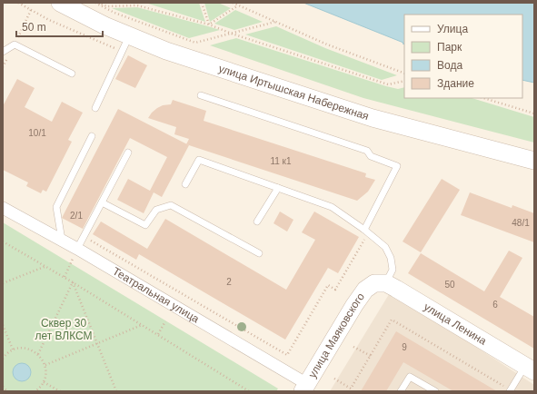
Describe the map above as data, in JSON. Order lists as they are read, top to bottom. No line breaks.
{"streets":{"main road":["улица Иртышская Набережная","улица Ленина","улица Маяковского"],"street":["Театральная улица"]},"crossings":[["Театральная улица","улица Маяковского"],["улица Ленина","улица Маяковского"]],"parks":["Сквер 30 лет ВЛКСМ"],"house_numbers":["10/1","11 к1","2/1","48/1","2","50","6","9"],"legend":["Улица","Парк","Вода","Здание"],"scale_bar":"50 m"}
